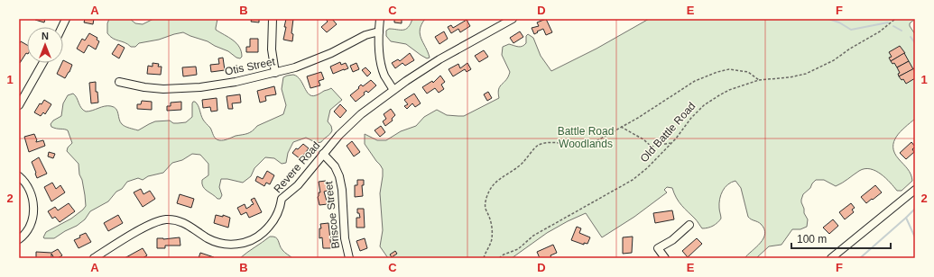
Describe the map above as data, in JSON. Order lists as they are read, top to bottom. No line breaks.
{"streets":{"street":["Otis Street","Revere Road","Briscoe Street"],"path":["Old Battle Road"]},"crossings":[["Revere Road","Briscoe Street"]],"parks":["Battle Road Woodlands"],"scale_bar":"100 m","north":"top","grid":{"columns":["A","B","C","D","E","F"],"rows":["1","2"]}}
